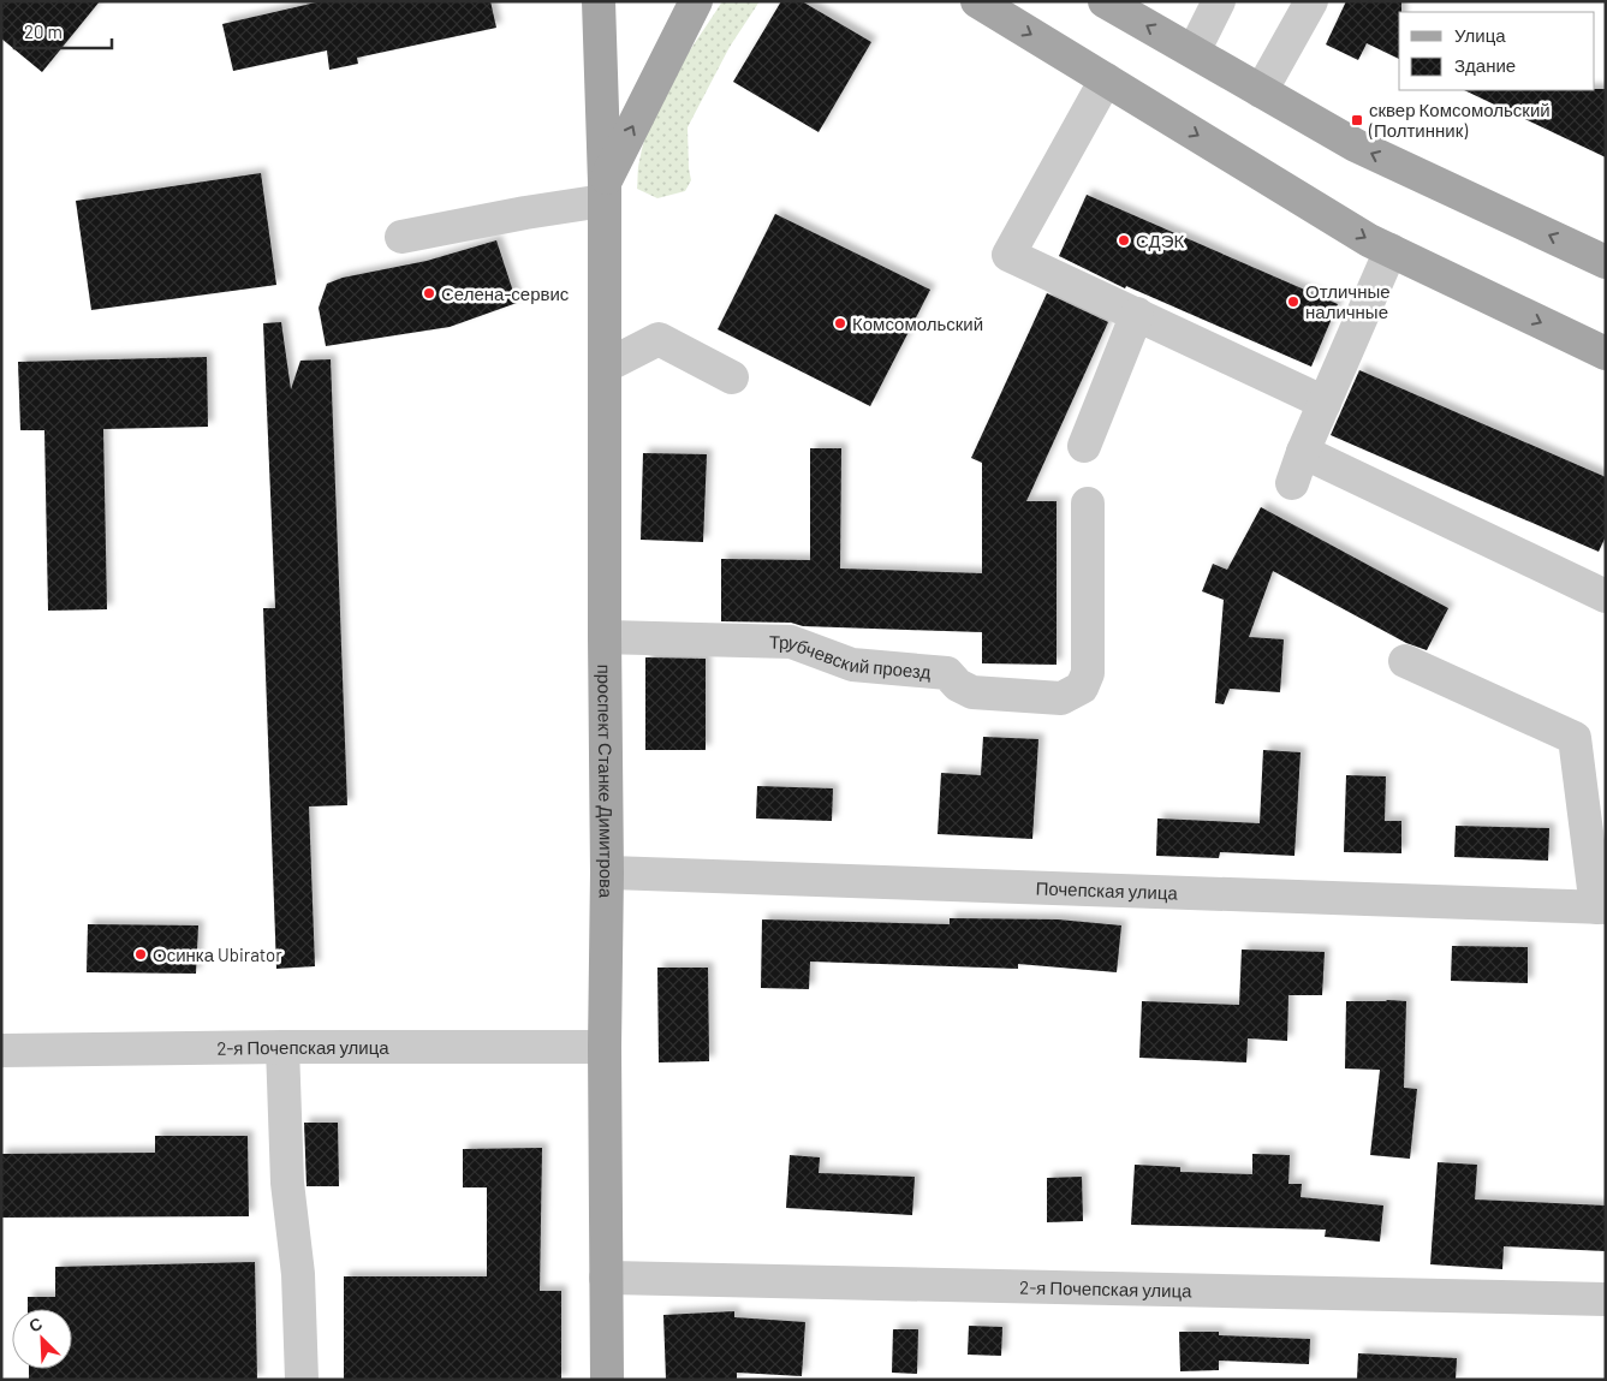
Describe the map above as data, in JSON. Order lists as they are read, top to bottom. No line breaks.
{"streets":{"main road":["проспект Станке Димитрова"],"street":["Трубчевский проезд","Почепская улица","2-я Почепская улица"]},"crossings":[["Трубчевский проезд","проспект Станке Димитрова"],["проспект Станке Димитрова","Почепская улица"],["проспект Станке Димитрова","2-я Почепская улица"]],"places":{"transit":["сквер Комсомольский (Полтинник)"],"other":["СДЭК","Селена-сервис","Отличные наличные","Комсомольский","Осинка Ubirator"]},"legend":["Улица","Здание"],"scale_bar":"20 m","north":"top left"}
